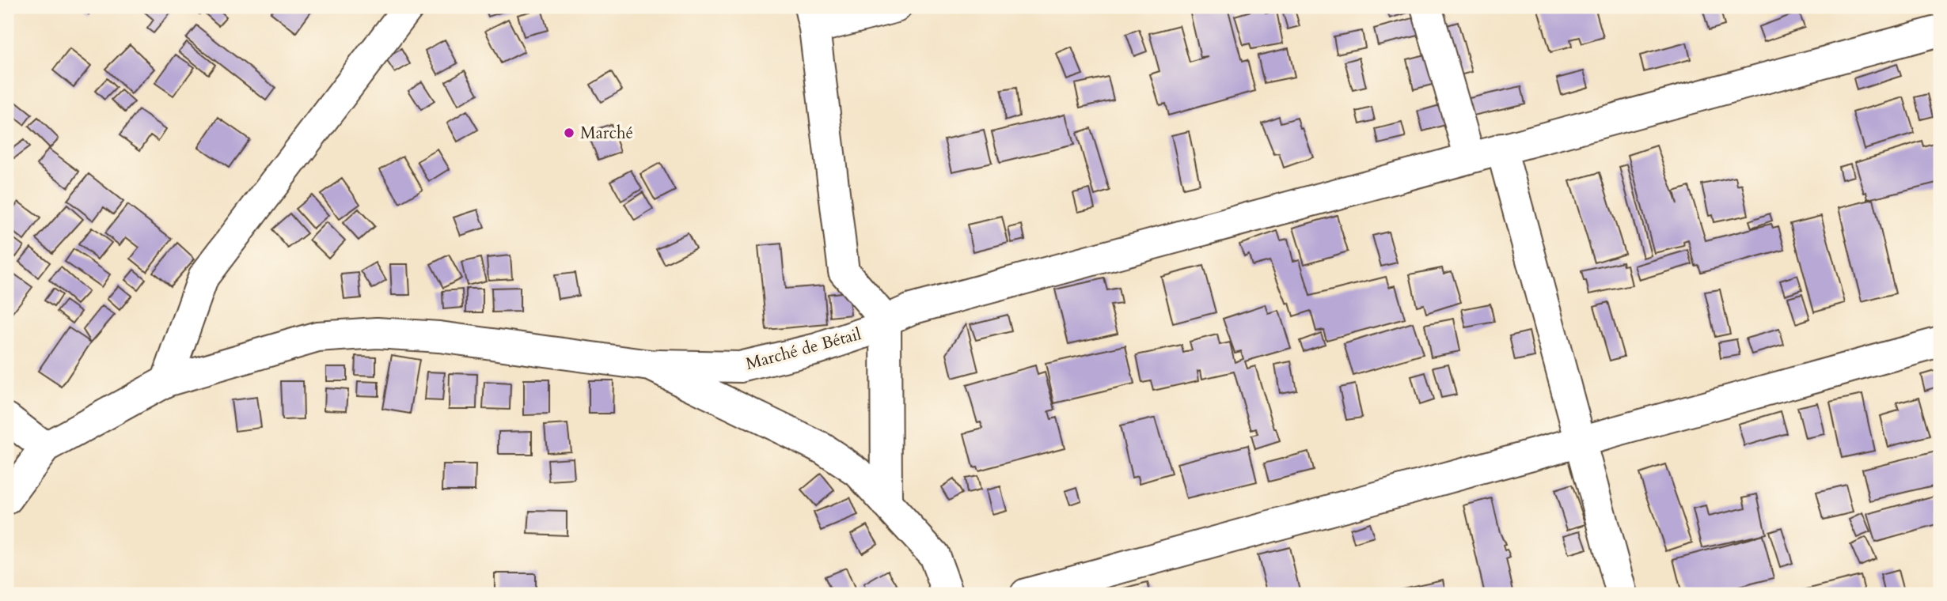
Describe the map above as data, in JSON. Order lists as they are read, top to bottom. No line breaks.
{"streets":{"street":["Marché de Bétail"]},"places":["Marché"]}
